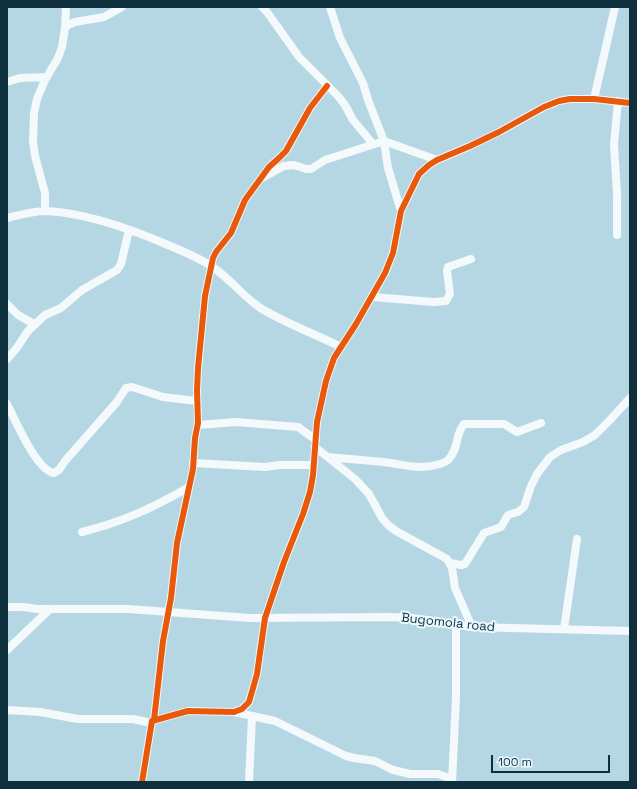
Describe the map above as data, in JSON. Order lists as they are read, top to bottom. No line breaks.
{"streets":{"street":["Bugomola road"]},"scale_bar":"100 m"}
